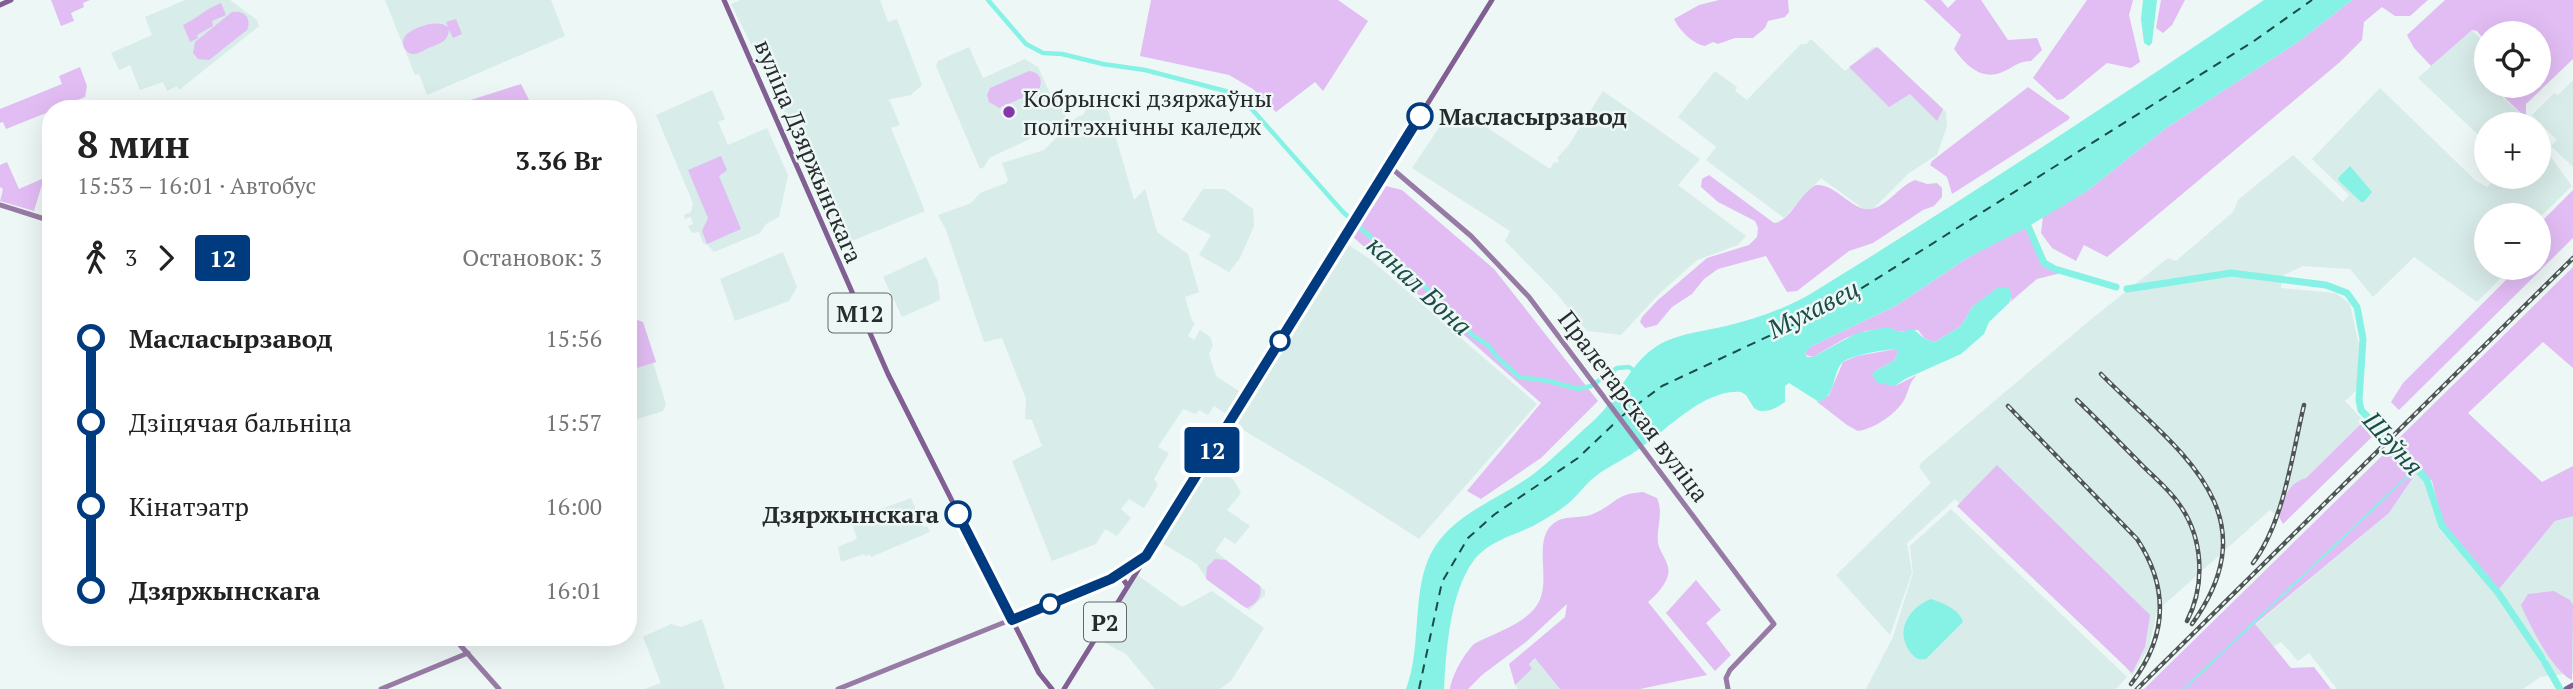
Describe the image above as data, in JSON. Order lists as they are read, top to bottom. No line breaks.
{"streets":{"main road":["вуліца Дзяржынскага","М12","Пралетарская вуліца","Р2"]},"crossings":[["Пралетарская вуліца","Р2"]],"water":["канал Бона","Мухавец","Шэўня"],"places":["Кобрынскі дзяржаўны політэхнічны каледж","Масласырзавод","Дзяржынскага"],"lines":["bus line 12"],"page":{"on_map":"12","map_buttons":["+","−"],"heading":["8 мин","15:53 – 16:01 · Автобус","3.36 Br"],"legs":["3","12","Остановок: 3"],"list":[{"name":"Масласырзавод","value":"15:56"},{"name":"Дзіцячая бальніца","value":"15:57"},{"name":"Кінатэатр","value":"16:00"},{"name":"Дзяржынскага","value":"16:01"}]}}
